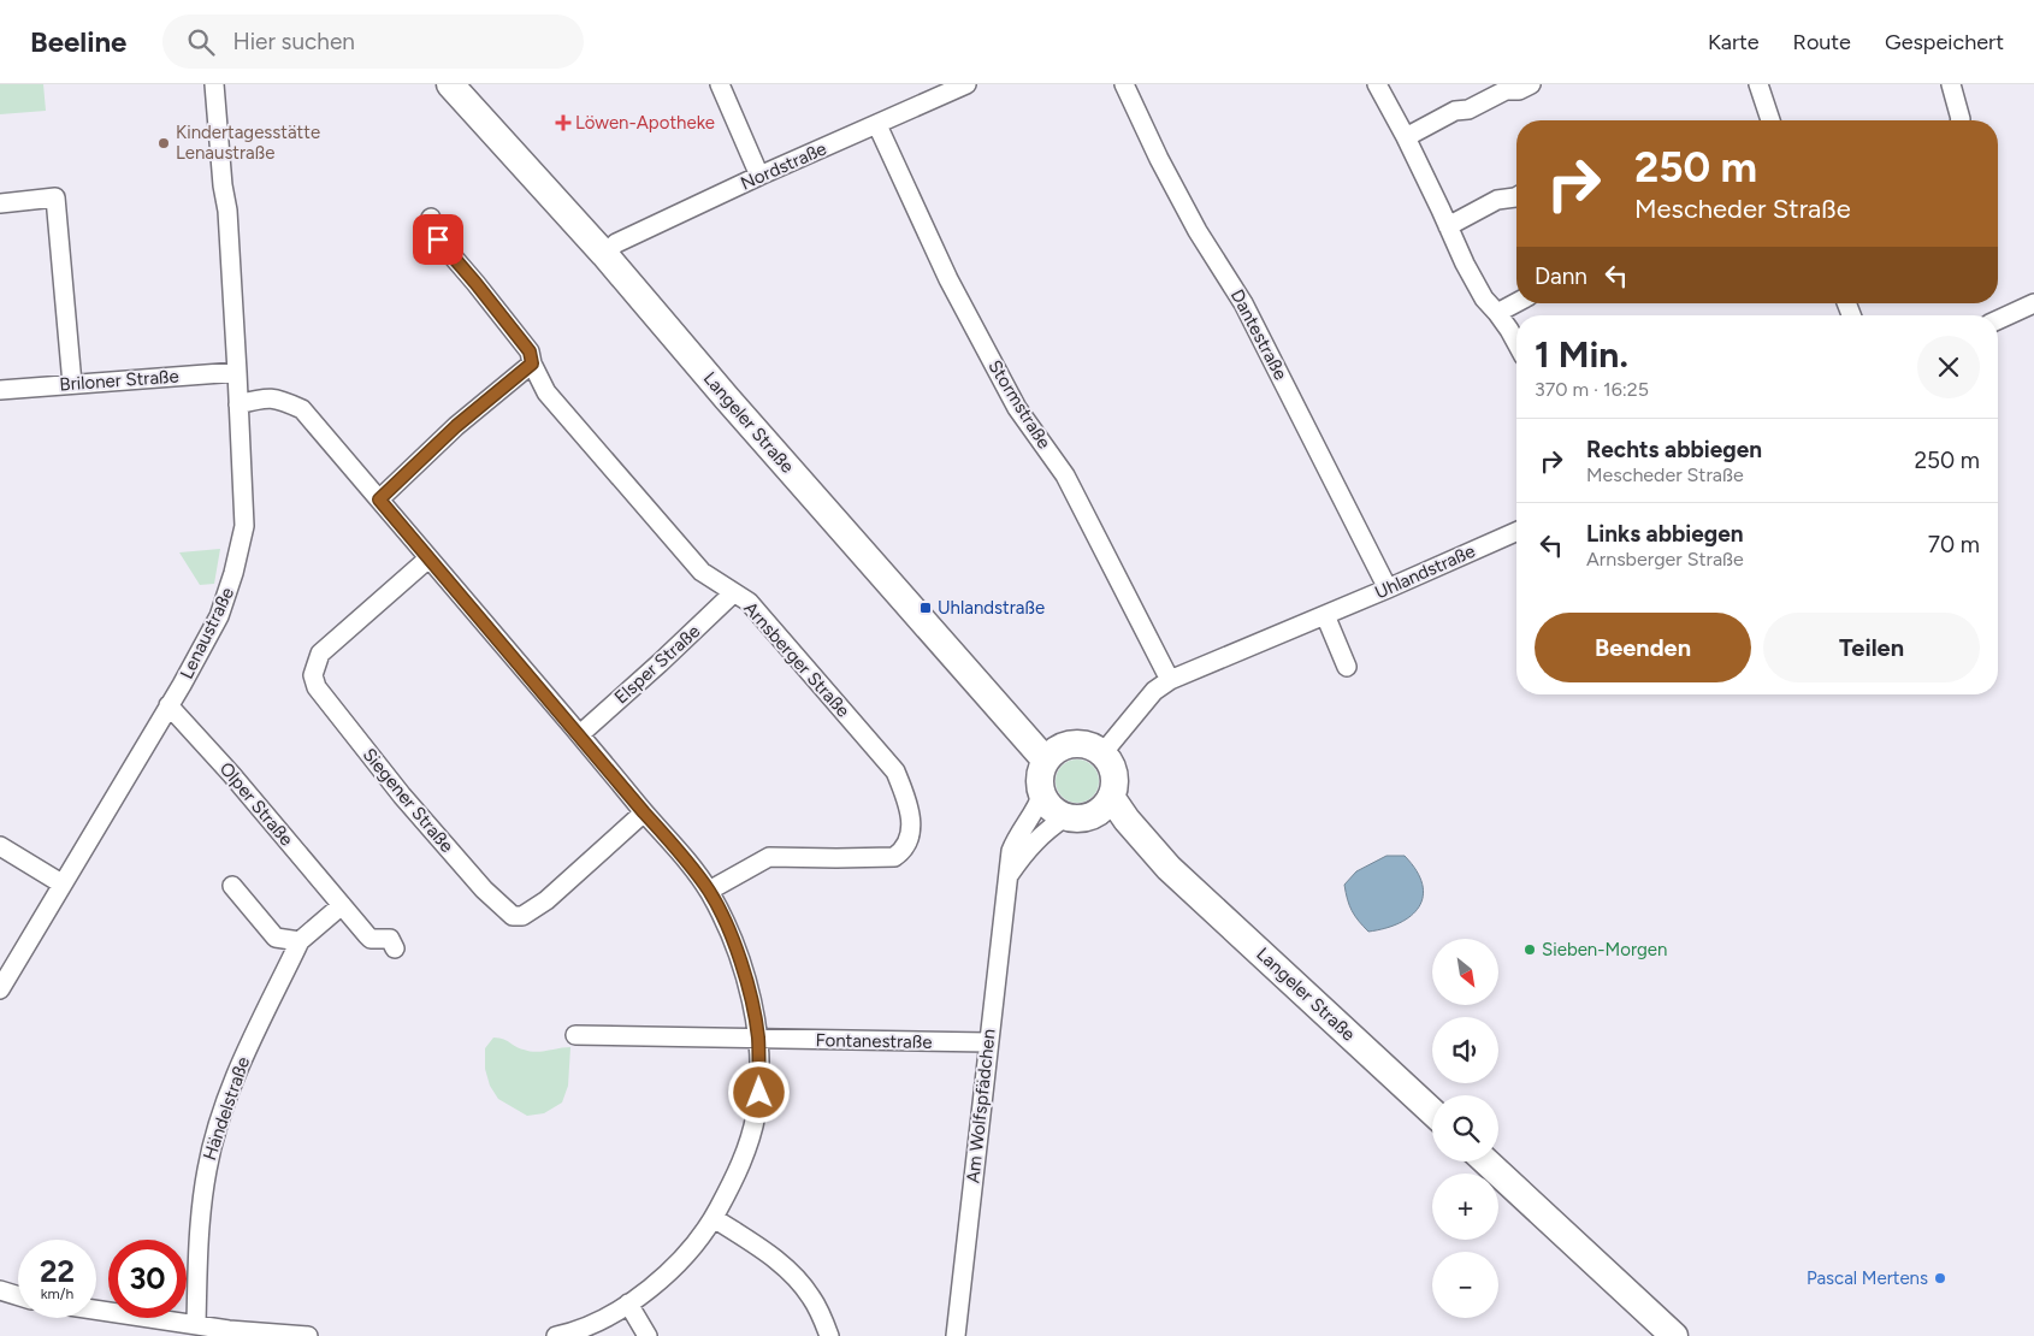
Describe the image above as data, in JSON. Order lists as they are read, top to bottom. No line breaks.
{"streets":{"street":["Nordstraße","Dantestraße","Briloner Straße","Stormstraße","Langeler Straße","Uhlandstraße","Lenaustraße","Arnsberger Straße","Elsper Straße","Siegener Straße","Olper Straße","Fontanestraße","Am Wolfspfädchen","Händelstraße"]},"crossings":[["Nordstraße","Stormstraße"],["Nordstraße","Langeler Straße"],["Dantestraße","Uhlandstraße"],["Briloner Straße","Lenaustraße"],["Stormstraße","Uhlandstraße"],["Langeler Straße","Uhlandstraße"],["Langeler Straße","Am Wolfspfädchen"],["Uhlandstraße","Am Wolfspfädchen"],["Lenaustraße","Olper Straße"],["Arnsberger Straße","Elsper Straße"],["Fontanestraße","Am Wolfspfädchen"]],"places":{"health":["Löwen-Apotheke"],"other":["Kindertagesstätte Lenaustraße","Sieben-Morgen","Pascal Mertens"],"transit":["Uhlandstraße"]},"north":"bottom right","page":{"header":"Beeline","search":"Hier suchen","nav":["Karte","Route","Gespeichert"],"turn":["250 m","Mescheder Straße"],"then":"Dann","heading":["1 Min.","370 m · 16:25"],"list":[{"name":"Rechts abbiegen","note":"Mescheder Straße","value":"250 m"},{"name":"Links abbiegen","note":"Arnsberger Straße","value":"70 m"}],"buttons":["Beenden","Teilen"],"map_buttons":["+","−"],"speed":"22 km/h","limit":"30"}}
